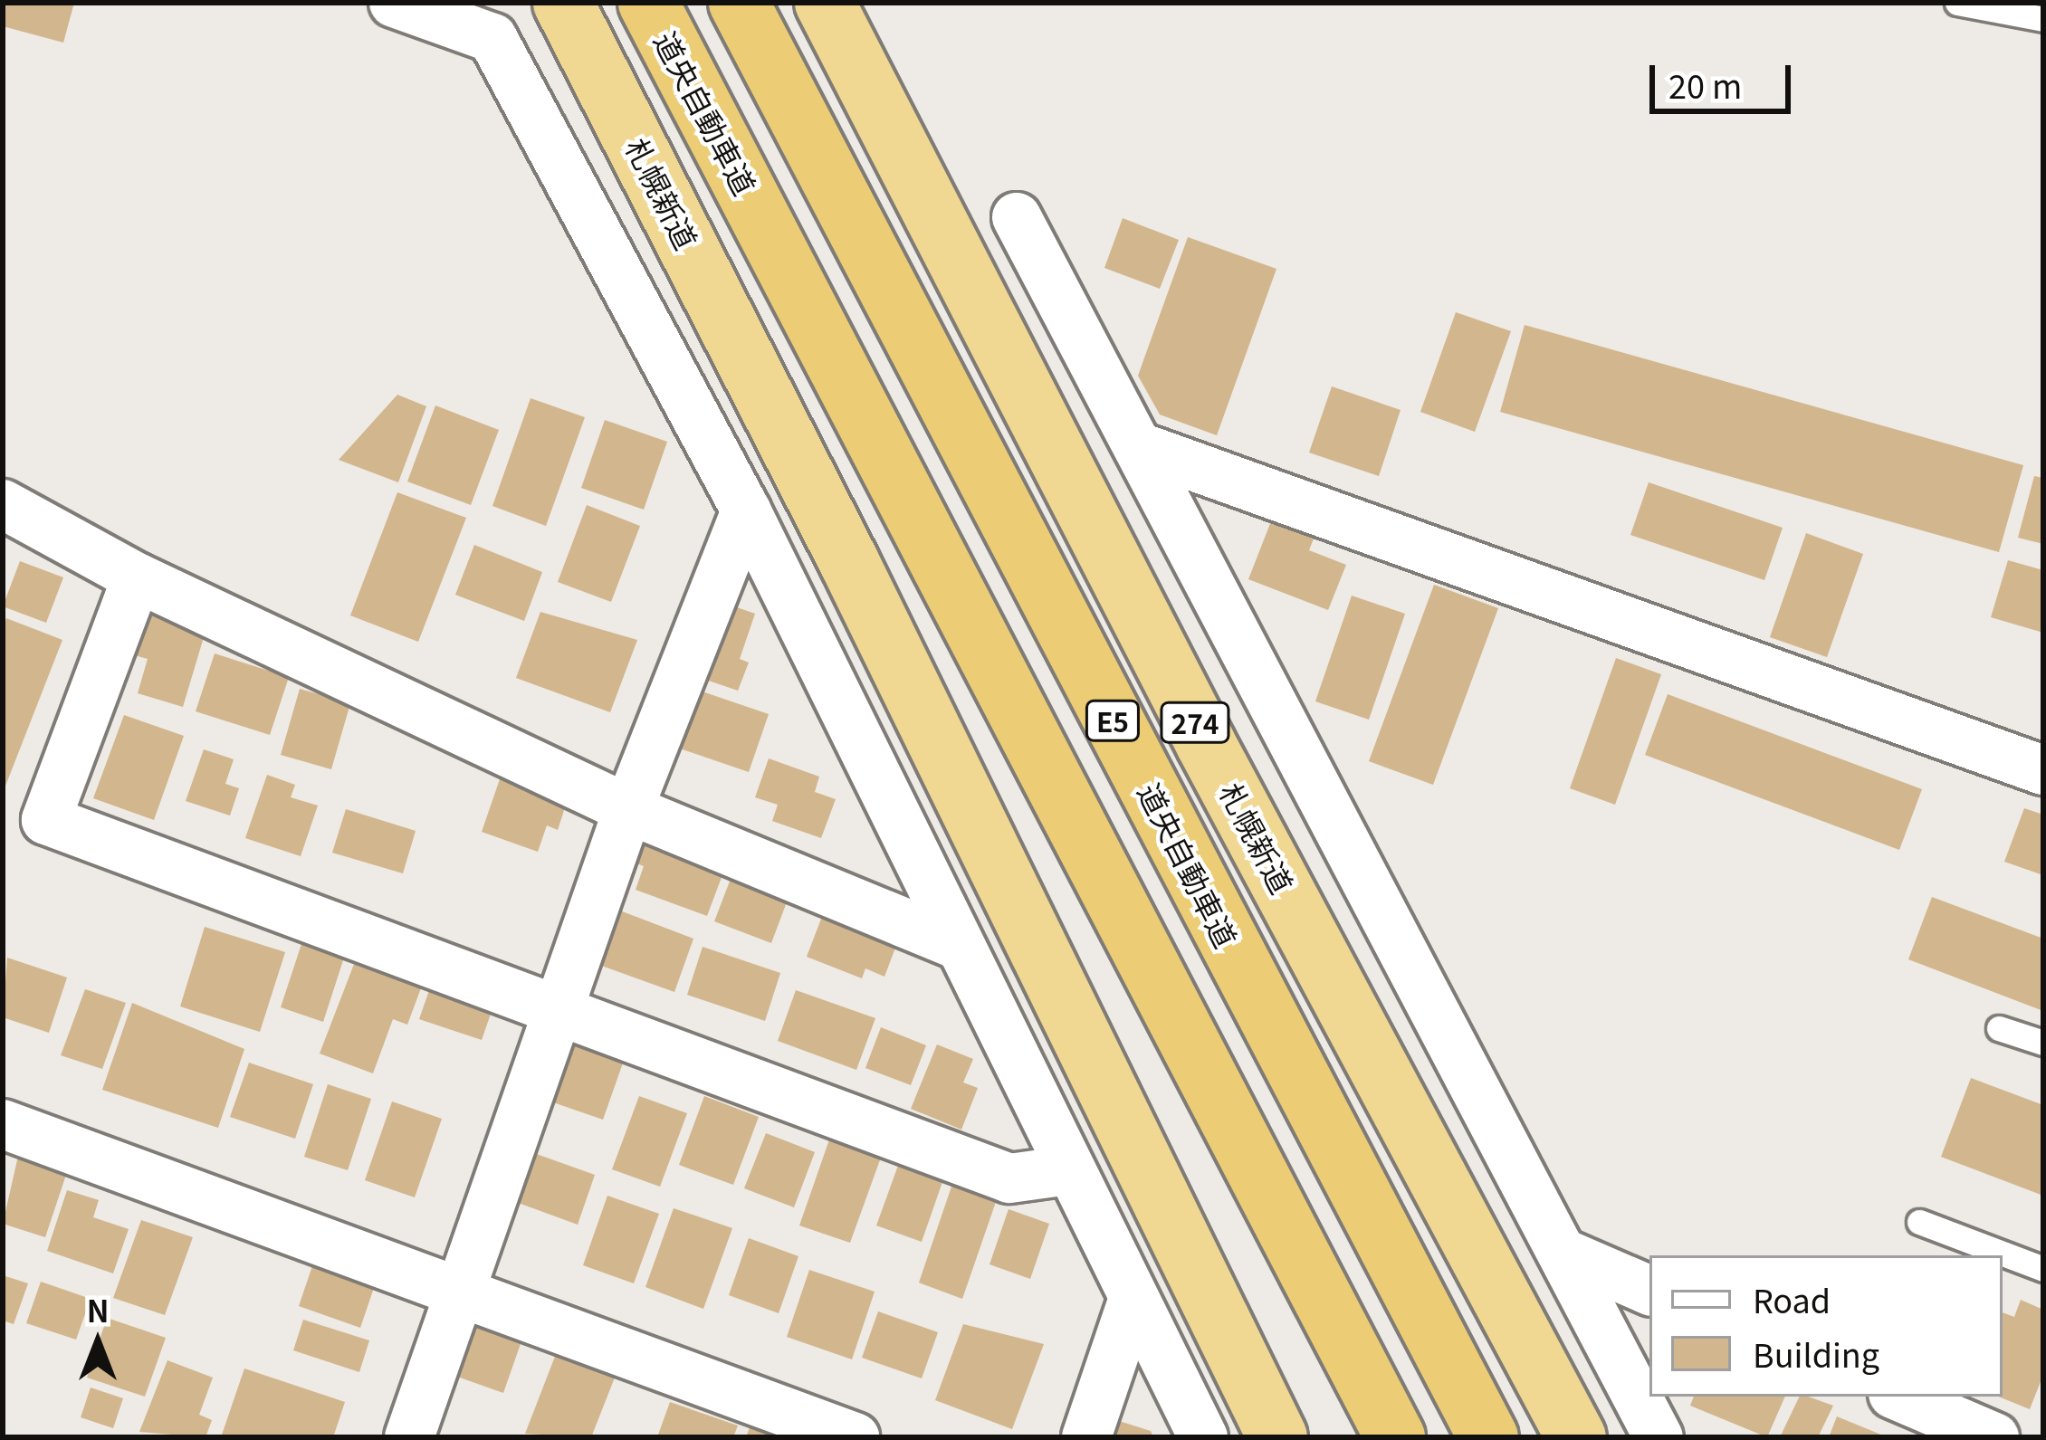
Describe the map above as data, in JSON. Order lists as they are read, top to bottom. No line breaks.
{"streets":{"highway":["道央自動車道","札幌新道","E5","274"]},"legend":["Road","Building"],"scale_bar":"20 m","north":"top"}
